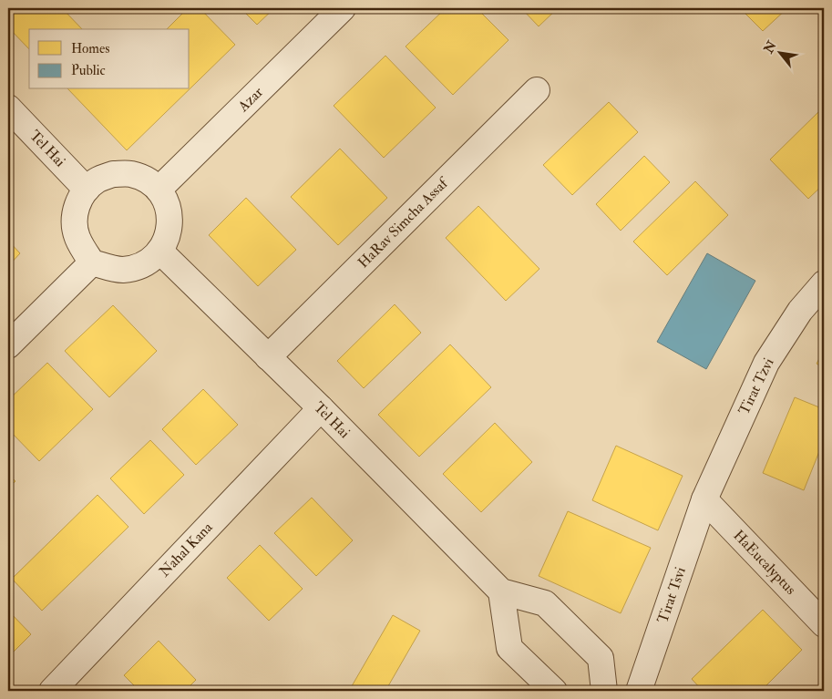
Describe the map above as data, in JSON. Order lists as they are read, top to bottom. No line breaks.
{"streets":{"street":["Azar","Tel Hai","HaRav Simcha Assaf","Tirat Tzvi","Nahal Kana","HaEucalyptus","Tirat Tsvi"]},"crossings":[["Azar","Tel Hai"],["Tel Hai","HaRav Simcha Assaf"],["Tel Hai","Nahal Kana"],["Tirat Tzvi","HaEucalyptus"],["Tirat Tzvi","Tirat Tsvi"],["HaEucalyptus","Tirat Tsvi"]],"legend":["Homes","Public"],"north":"top left"}
